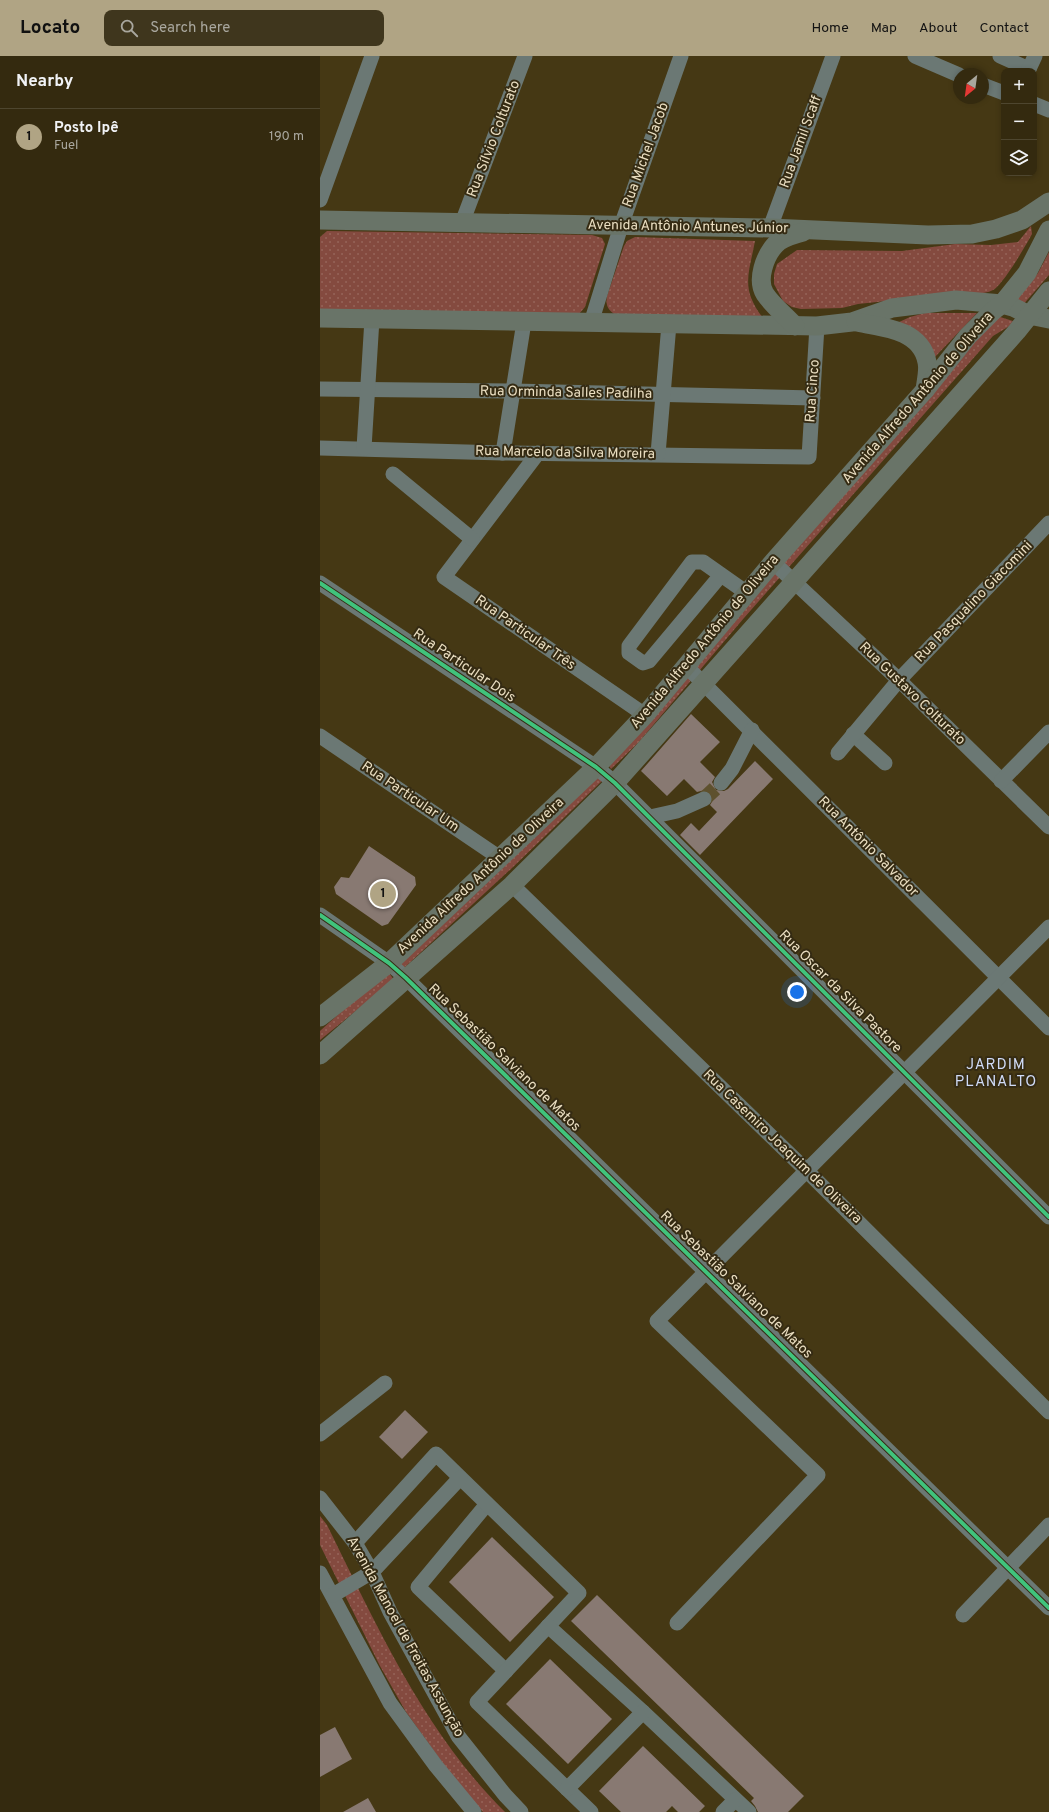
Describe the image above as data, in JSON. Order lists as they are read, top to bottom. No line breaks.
{"streets":{"main road":["Avenida Antônio Antunes Júnior","Avenida Alfredo Antônio de Oliveira"],"street":["Rua Sílvio Colturato","Rua Jamil Scaff","Rua Michel Jacob","Rua Cinco","Rua Orminda Salles Padilha","Rua Marcelo da Silva Moreira","Rua Pasqualino Giacomini","Rua Particular Três","Rua Particular Dois","Rua Gustavo Colturato","Rua Particular Um","Rua Antônio Salvador","Rua Oscar da Silva Pastore","Rua Sebastião Salviano de Matos","Rua Casemiro Joaquim de Oliveira","Avenida Manoel de Freitas Assunção"]},"crossings":[["Rua Sílvio Colturato","Avenida Antônio Antunes Júnior"],["Rua Jamil Scaff","Avenida Antônio Antunes Júnior"],["Rua Michel Jacob","Avenida Antônio Antunes Júnior"],["Rua Cinco","Rua Orminda Salles Padilha"],["Rua Cinco","Rua Marcelo da Silva Moreira"],["Avenida Alfredo Antônio de Oliveira","Rua Particular Três"],["Avenida Alfredo Antônio de Oliveira","Rua Particular Dois"],["Avenida Alfredo Antônio de Oliveira","Rua Gustavo Colturato"],["Avenida Alfredo Antônio de Oliveira","Rua Particular Um"],["Avenida Alfredo Antônio de Oliveira","Rua Antônio Salvador"],["Avenida Alfredo Antônio de Oliveira","Rua Oscar da Silva Pastore"],["Avenida Alfredo Antônio de Oliveira","Rua Sebastião Salviano de Matos"],["Avenida Alfredo Antônio de Oliveira","Rua Casemiro Joaquim de Oliveira"],["Rua Marcelo da Silva Moreira","Rua Particular Três"],["Rua Pasqualino Giacomini","Rua Gustavo Colturato"],["Rua Particular Dois","Rua Oscar da Silva Pastore"]],"districts":["JARDIM PLANALTO"],"north":"bottom left","page":{"header":"Locato","search":"Search here","nav":["Home","Map","About","Contact"],"heading":"Nearby","map_buttons":["+","−"],"list":[{"mark":"1","name":"Posto Ipê","note":"Fuel","value":"190 m"}],"pins":"1"}}
